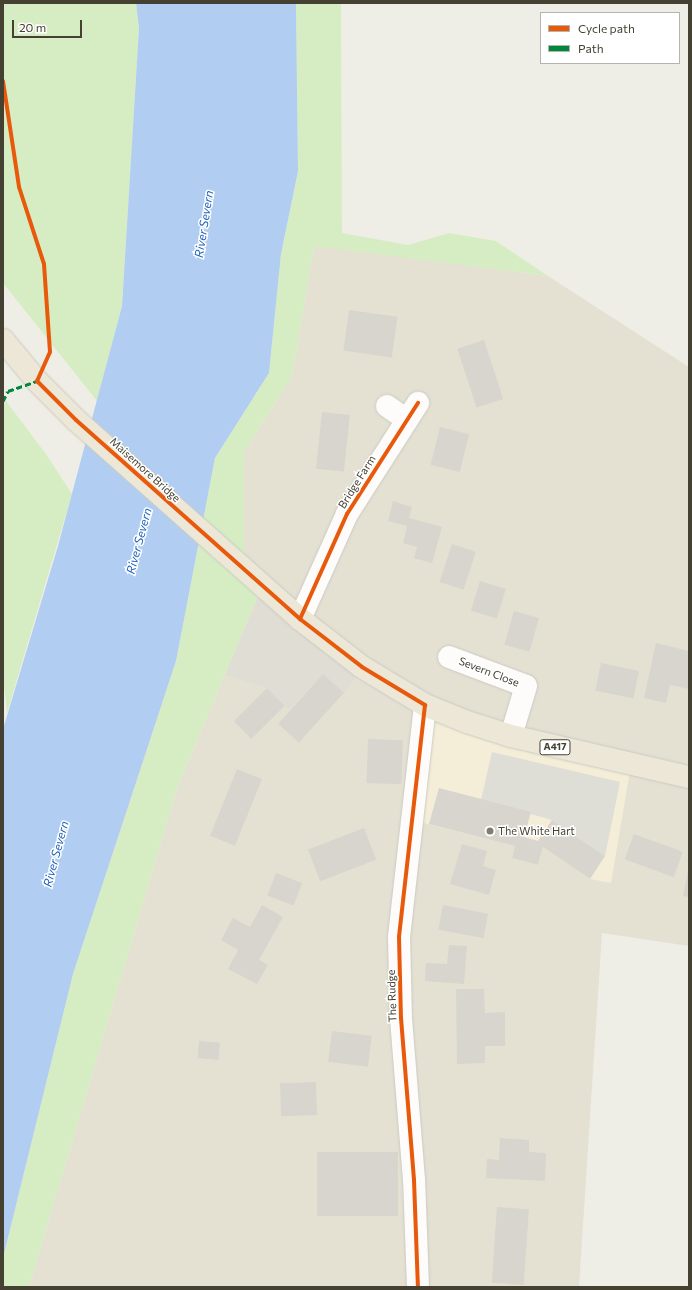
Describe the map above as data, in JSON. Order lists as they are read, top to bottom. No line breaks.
{"streets":{"highway":["Maisemore Bridge","A417"],"street":["Bridge Farm","Severn Close","The Rudge"]},"crossings":[["Maisemore Bridge","Bridge Farm"],["Maisemore Bridge","A417"],["Bridge Farm","A417"],["Severn Close","A417"],["A417","The Rudge"]],"water":["River Severn"],"places":["The White Hart"],"legend":["Cycle path","Path"],"scale_bar":"20 m"}
